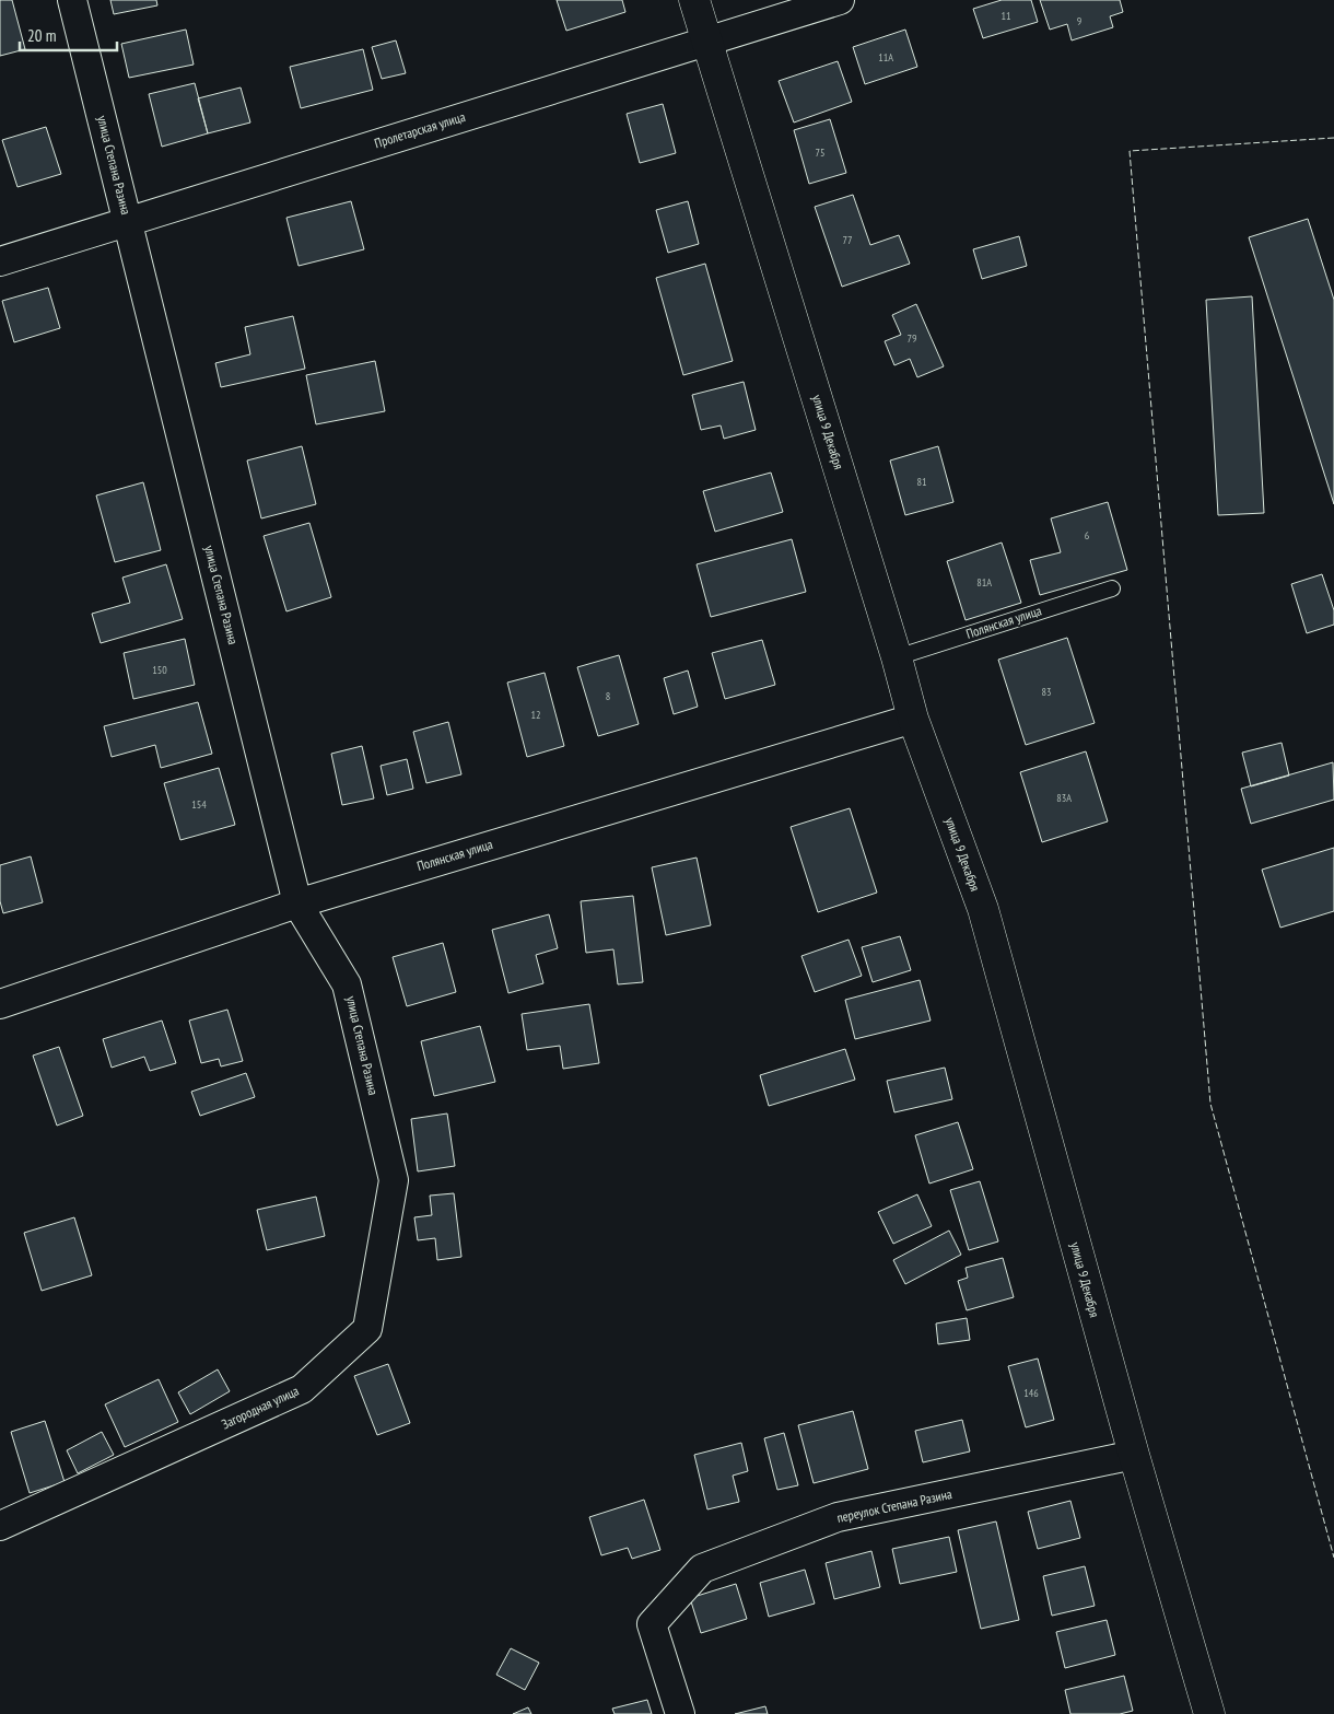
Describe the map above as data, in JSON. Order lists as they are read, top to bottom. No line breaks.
{"streets":{"street":["Пролетарская улица","улица Степана Разина","улица 9 Декабря","Полянская улица","Загородная улица","переулок Степана Разина"]},"crossings":[["Пролетарская улица","улица Степана Разина"],["Пролетарская улица","улица 9 Декабря"],["улица Степана Разина","Полянская улица"],["улица Степана Разина","Загородная улица"],["улица 9 Декабря","Полянская улица"],["улица 9 Декабря","переулок Степана Разина"]],"house_numbers":["11","9","11А","75","77","79","81","6","81А","150","83","8","12","83А","154","146"],"scale_bar":"20 m"}
